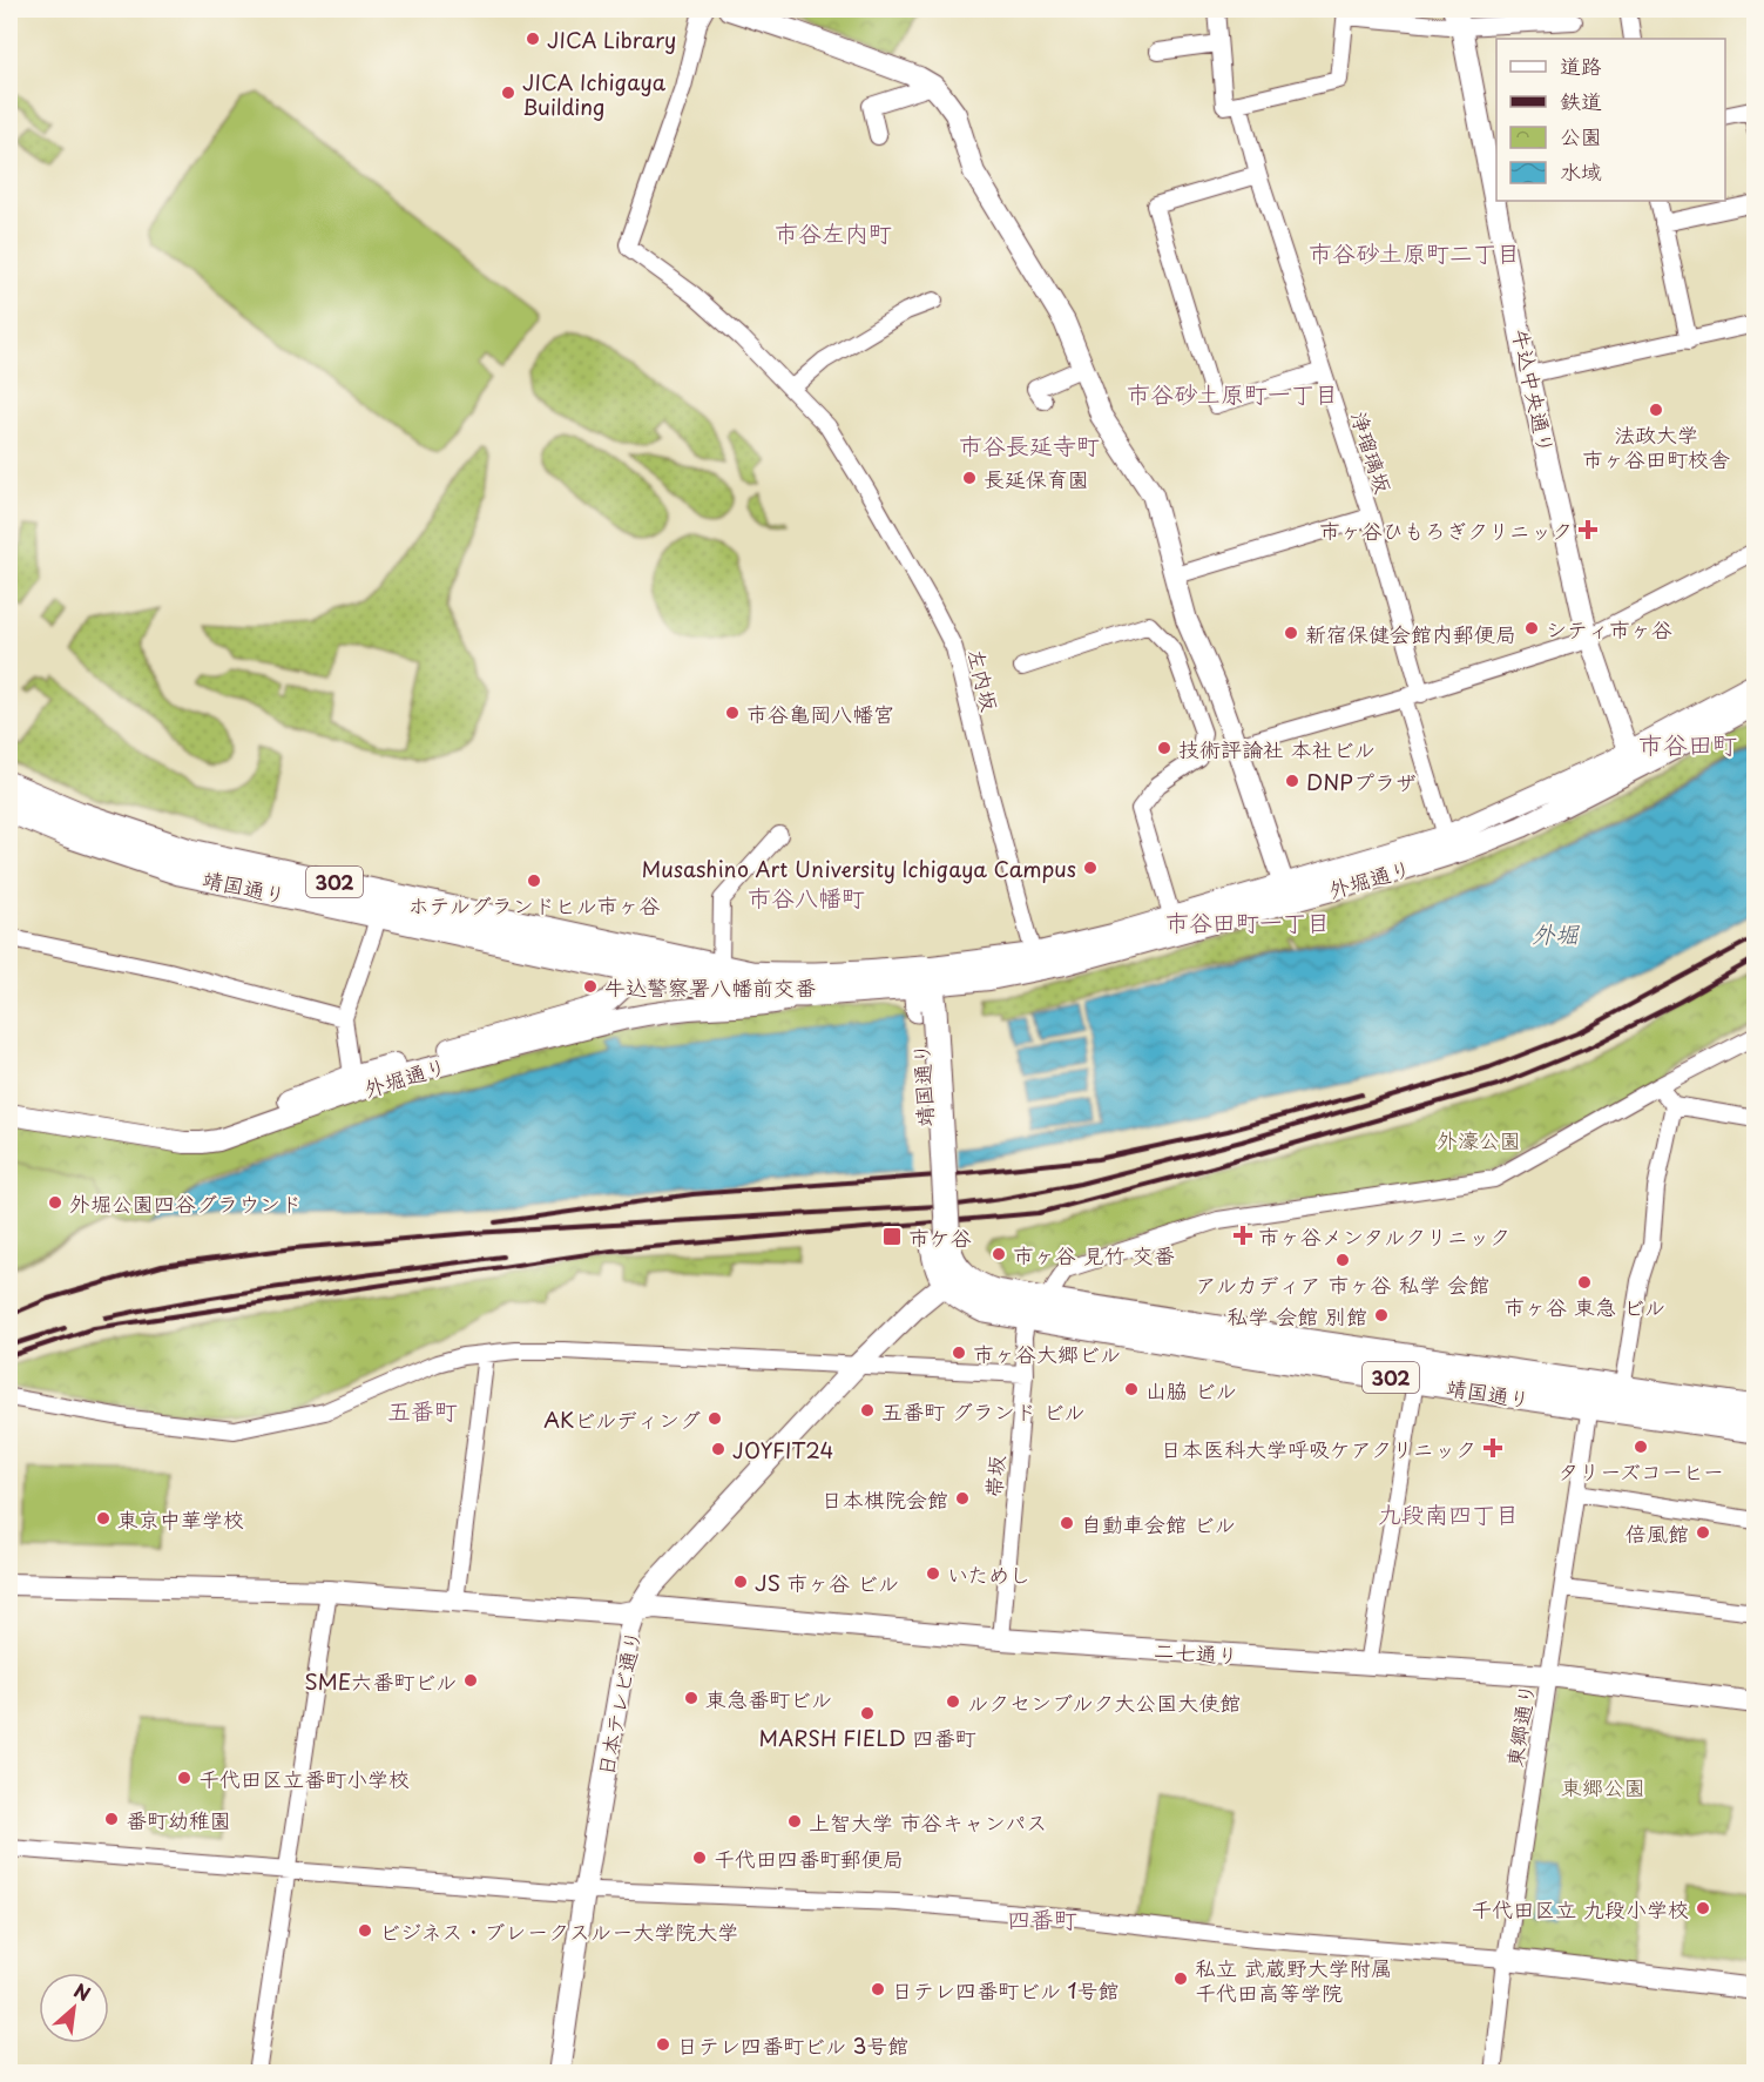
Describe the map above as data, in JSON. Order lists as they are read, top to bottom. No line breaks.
{"streets":{"main road":["302","靖国通り"],"street":["牛込中央通り","浄瑠璃坂","左内坂","外堀通り","帯坂","二七通り","日本テレビ通り","東郷通り"]},"crossings":[["牛込中央通り","外堀通り"],["左内坂","外堀通り"],["外堀通り","靖国通り"],["靖国通り","帯坂"],["靖国通り","日本テレビ通り"],["靖国通り","東郷通り"],["帯坂","二七通り"],["二七通り","日本テレビ通り"],["二七通り","東郷通り"]],"districts":["市谷左内町","市谷砂土原町二丁目","市谷砂土原町一丁目","市谷長延寺町","市谷田町","市谷八幡町","市谷田町一丁目","五番町","九段南四丁目","四番町"],"water":["外堀"],"parks":["外濠公園","東郷公園"],"places":{"other":["JICA Library","JICA Ichigaya Building","法政大学 市ヶ谷田町校舎","長延保育園","シティ市ヶ谷","新宿保健会館内郵便局","市谷亀岡八幡宮","技術評論社 本社ビル","DNPプラザ","Musashino Art University Ichigaya Campus","ホテルグランドヒル市ヶ谷","牛込警察署八幡前交番","外堀公園四谷グラウンド","市ヶ谷 見竹 交番","アルカディア 市ヶ谷 私学 会館","市ヶ谷 東急 ビル","私学 会館 別館","市ヶ谷大郷ビル","山脇 ビル","五番町 グランド ビル","AKビルディング","タリーズコーヒー","JOYFIT24","日本棋院会館","東京中華学校","自動車会館 ビル","倍風館","いためし","JS 市ヶ谷 ビル","SME六番町ビル","東急番町ビル","ルクセンブルク大公国大使館","MARSH FIELD 四番町","千代田区立番町小学校","番町幼稚園","上智大学 市谷キャンパス","千代田四番町郵便局","千代田区立 九段小学校","ビジネス・ブレークスルー大学院大学","私立 武蔵野大学附属 千代田高等学院","日テレ四番町ビル 1号館","日テレ四番町ビル 3号館"],"health":["市ヶ谷ひもろぎクリニック","市ヶ谷メンタルクリニック","日本医科大学呼吸ケアクリニック"],"transit":["市ケ谷"]},"legend":["道路","鉄道","公園","水域"],"north":"top right"}
